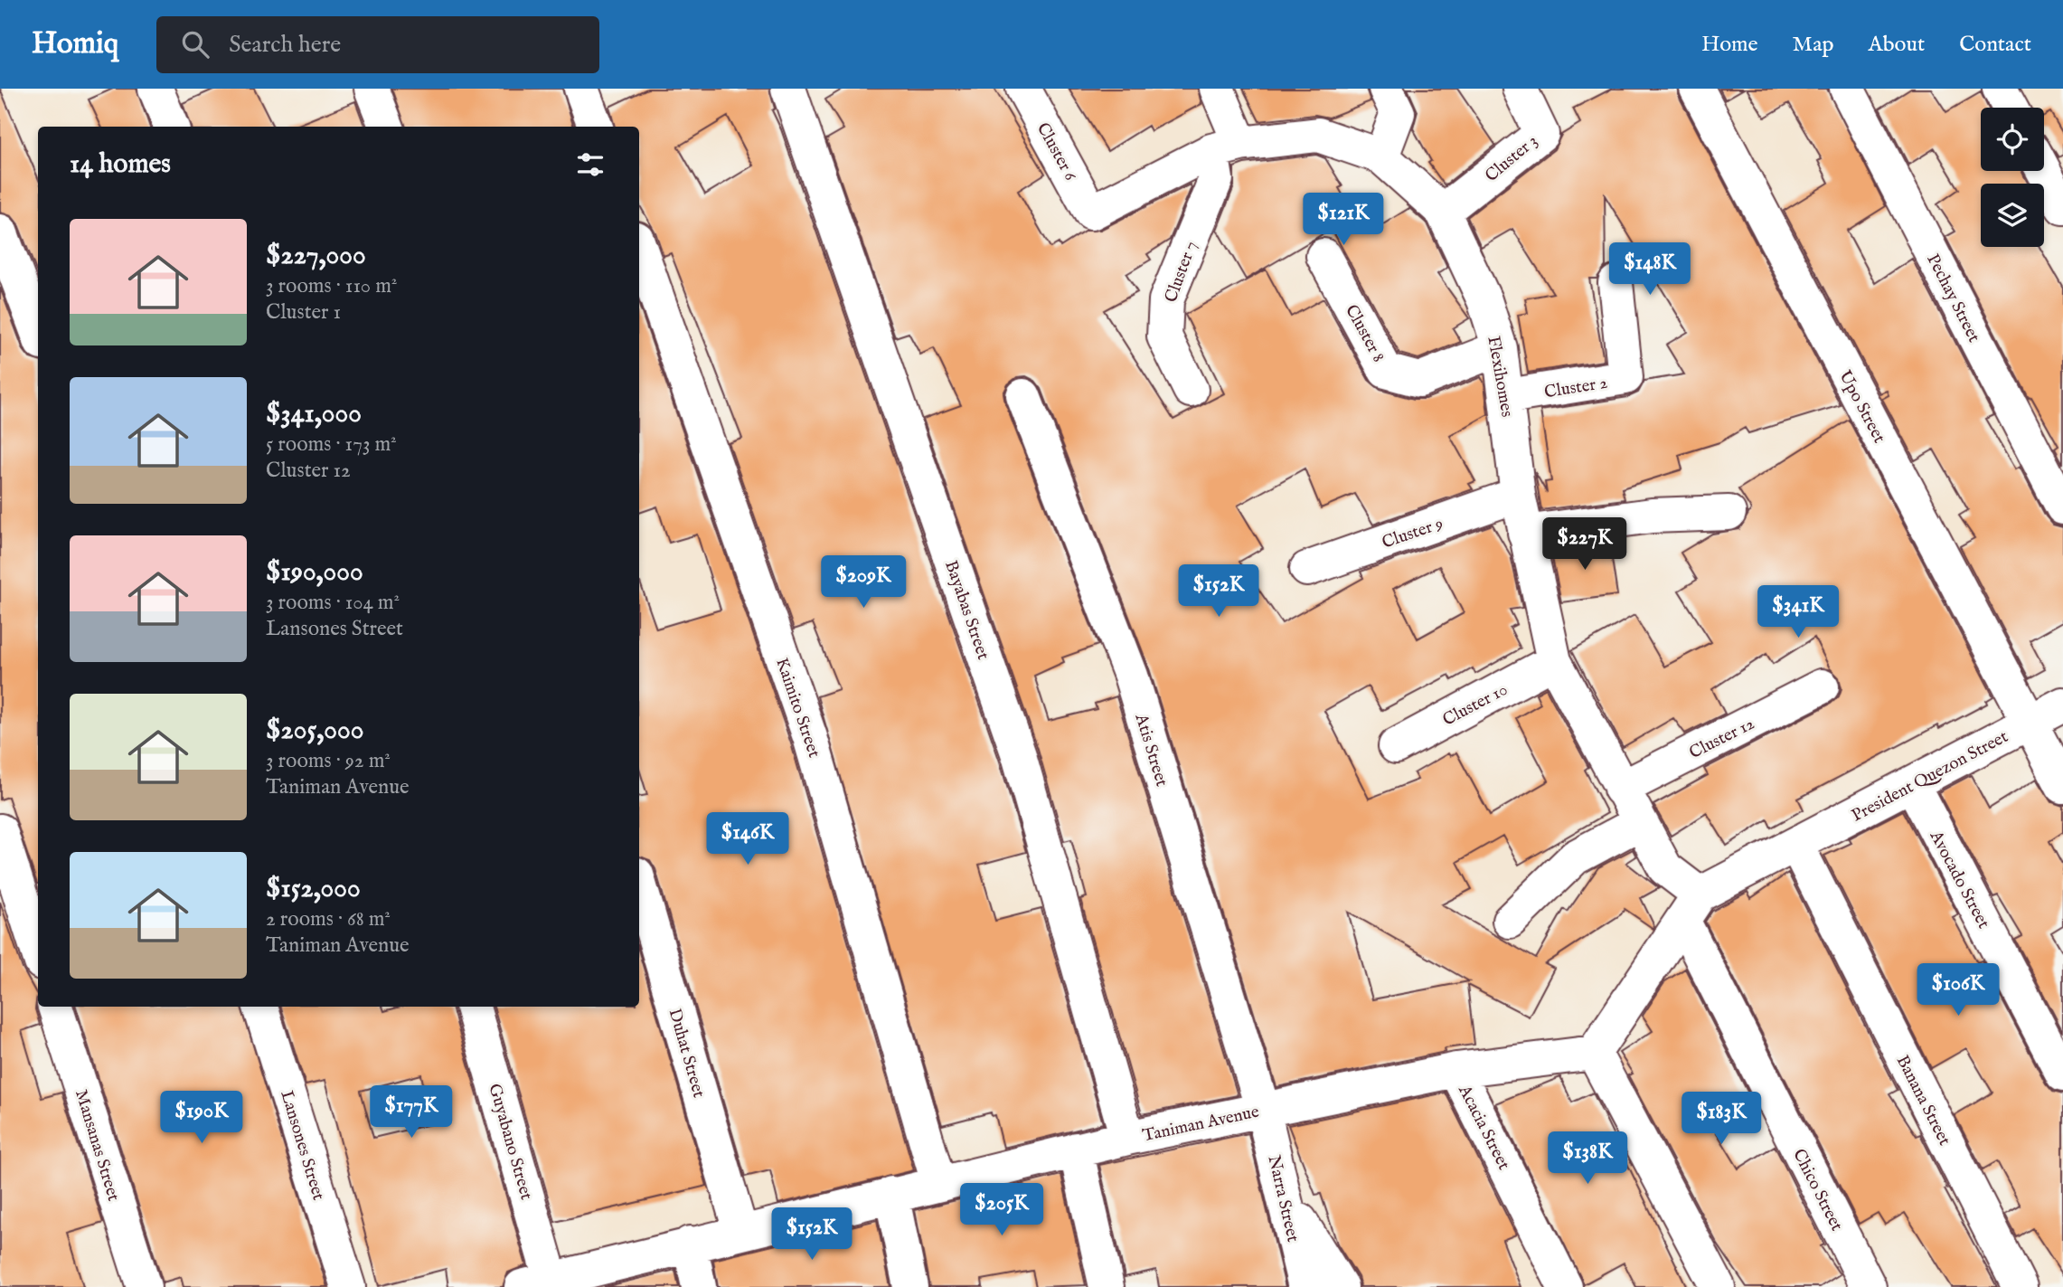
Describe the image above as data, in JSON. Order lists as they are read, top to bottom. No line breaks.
{"streets":{"street":["Cluster 6","Cluster 3","Cluster 7","Pechay Street","Cluster 8","Flexihomes","Cluster 2","Upo Street","Cluster 9","Bayabas Street","Cluster 10","Kaimito Street","Cluster 12","Atis Street","President Quezon Street","Avocado Street","Duhat Street","Banana Street","Taniman Avenue","Acacia Street","Guyabano Street","Mansanas Street","Lansones Street","Chico Street","Narra Street"]},"crossings":[["Cluster 6","Flexihomes"],["Cluster 3","Flexihomes"],["Cluster 7","Flexihomes"],["Cluster 8","Flexihomes"],["Flexihomes","Cluster 2"],["Flexihomes","Cluster 9"],["Flexihomes","Cluster 10"],["Flexihomes","Cluster 12"],["Flexihomes","Chico Street"],["Upo Street","President Quezon Street"],["Bayabas Street","Taniman Avenue"],["Kaimito Street","Taniman Avenue"],["Atis Street","Taniman Avenue"],["Atis Street","Narra Street"],["President Quezon Street","Avocado Street"],["President Quezon Street","Banana Street"],["Duhat Street","Taniman Avenue"],["Taniman Avenue","Acacia Street"],["Taniman Avenue","Guyabano Street"],["Taniman Avenue","Narra Street"]],"page":{"header":"Homiq","search":"Search here","nav":["Home","Map","About","Contact"],"heading":"14 homes","price":["$121K","$148K","$227K","$209K","$152K","$341K","$146K","$106K","$177K","$190K","$183K","$138K","$205K","$152K"],"list":[{"name":"$227,000","note":"3 rooms · 110 m² · Cluster 1"},{"name":"$341,000","note":"5 rooms · 173 m² · Cluster 12"},{"name":"$190,000","note":"3 rooms · 104 m² · Lansones Street"},{"name":"$205,000","note":"3 rooms · 92 m² · Taniman Avenue"},{"name":"$152,000","note":"2 rooms · 68 m² · Taniman Avenue"}]}}
